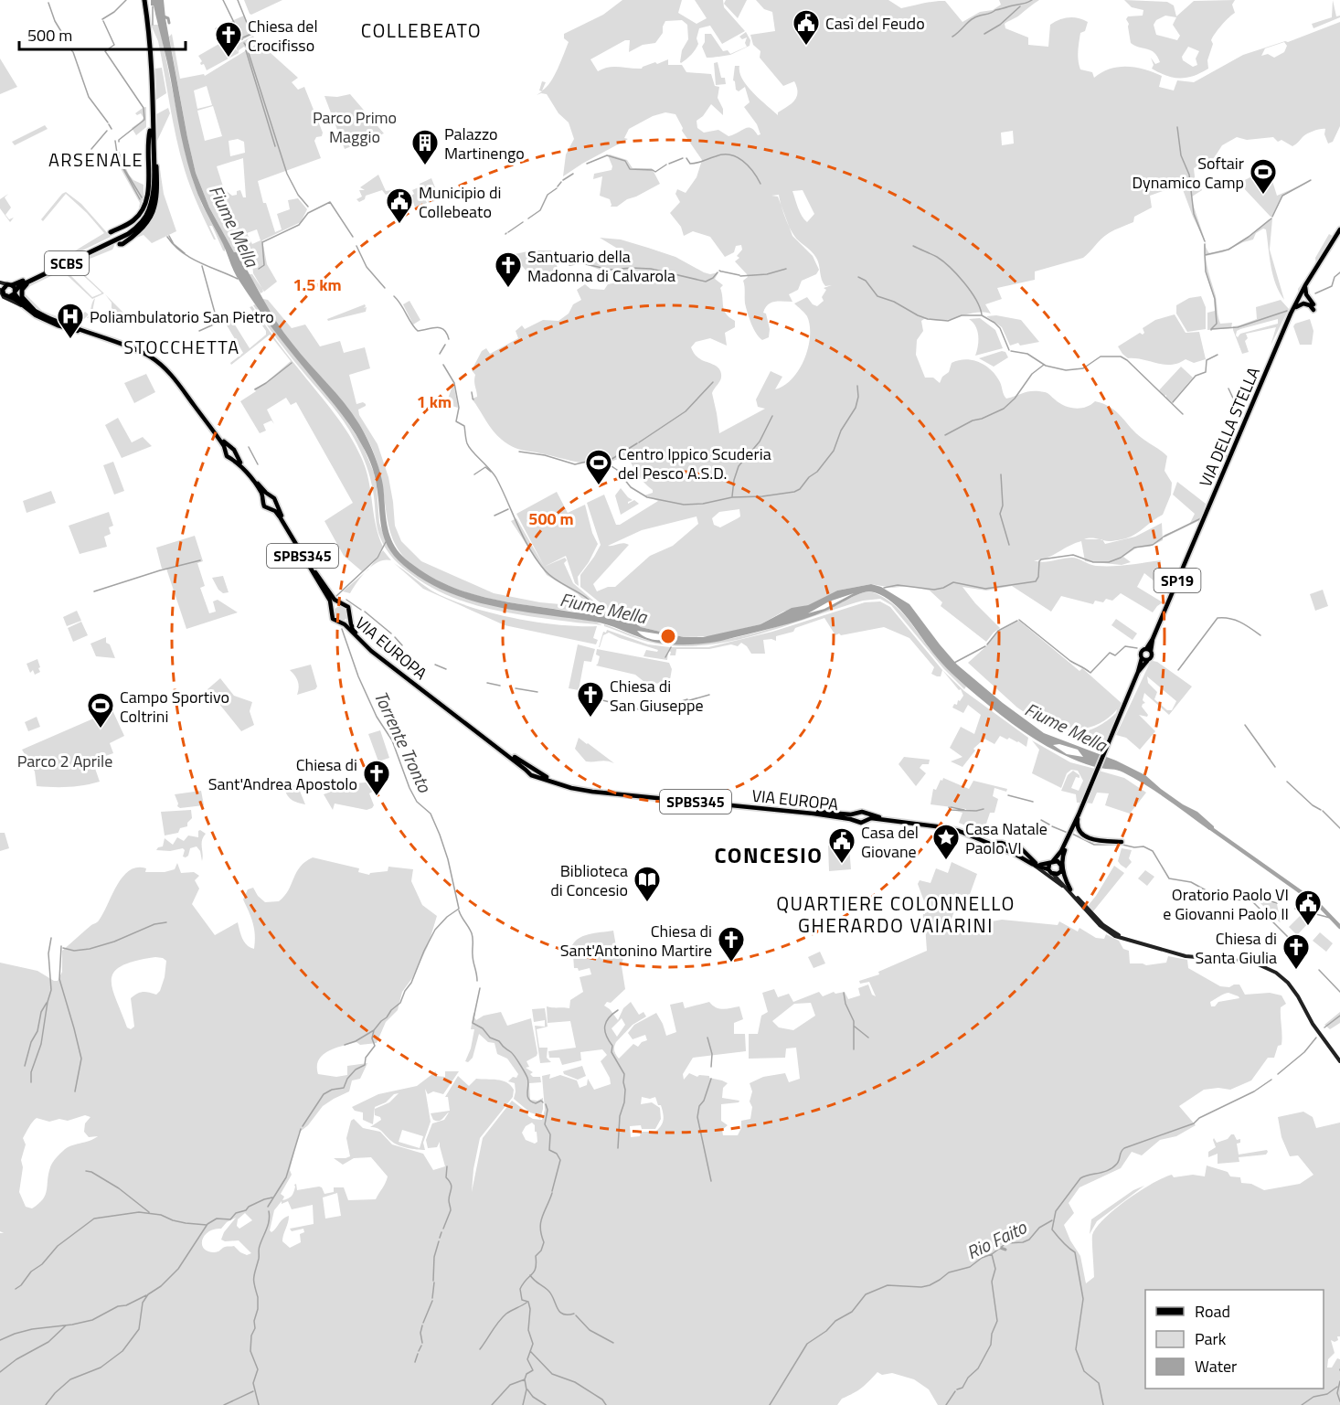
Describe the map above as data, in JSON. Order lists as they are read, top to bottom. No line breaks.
{"streets":{"highway":["SCBS"],"main road":["VIA DELLA STELLA","SPBS345","SP19","VIA EUROPA"]},"crossings":[["VIA DELLA STELLA","SP19"],["VIA DELLA STELLA","VIA EUROPA"],["SPBS345","SP19"],["SPBS345","VIA EUROPA"],["SP19","VIA EUROPA"]],"districts":["COLLEBEATO","ARSENALE","STOCCHETTA","CONCESIO","QUARTIERE COLONNELLO GHERARDO VAIARINI"],"water":["Fiume Mella","Torrente Tronto","Rio Faito"],"parks":["Parco Primo Maggio","Parco 2 Aprile"],"places":{"public building":["Casì del Feudo","Municipio di Collebeato","Casa del Giovane","Oratorio Paolo VI e Giovanni Paolo II"],"church":["Chiesa del Crocifisso","Santuario della Madonna di Calvarola","Chiesa di San Giuseppe","Chiesa di Sant'Andrea Apostolo","Chiesa di Sant'Antonino Martire","Chiesa di Santa Giulia"],"building":["Palazzo Martinengo"],"sports":["Softair Dynamico Camp","Centro Ippico Scuderia del Pesco A.S.D.","Campo Sportivo Coltrini"],"hospital":["Poliambulatorio San Pietro"],"place":["Casa Natale Paolo VI"],"library":["Biblioteca di Concesio"]},"legend":["Road","Park","Water"],"scale_bar":"500 m","rings":["1.5 km","1 km","500 m"]}
